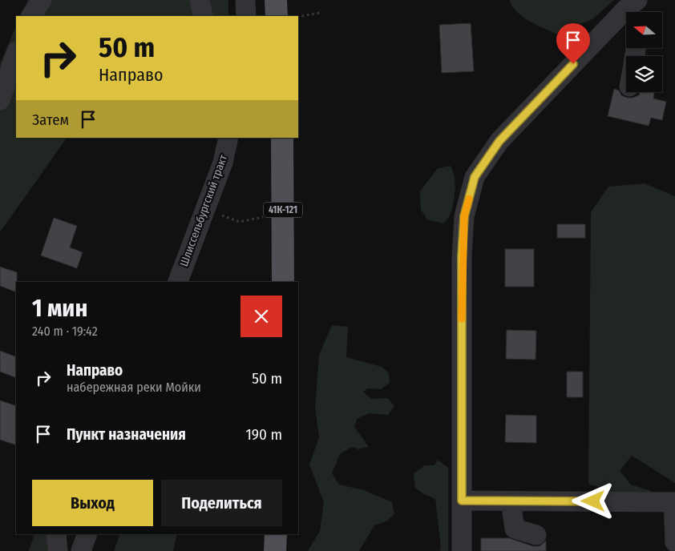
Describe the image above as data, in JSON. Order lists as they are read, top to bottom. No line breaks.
{"streets":{"main road":["41К-121"],"street":["Шлиссельбургский тракт"]},"north":"left","page":{"turn":["50 m","Направо"],"then":"Затем","heading":["1 мин","240 m · 19:42"],"list":[{"name":"Направо","note":"набережная реки Мойки","value":"50 m"},{"name":"Пункт назначения","value":"190 m"}],"buttons":["Выход","Поделиться"]}}
